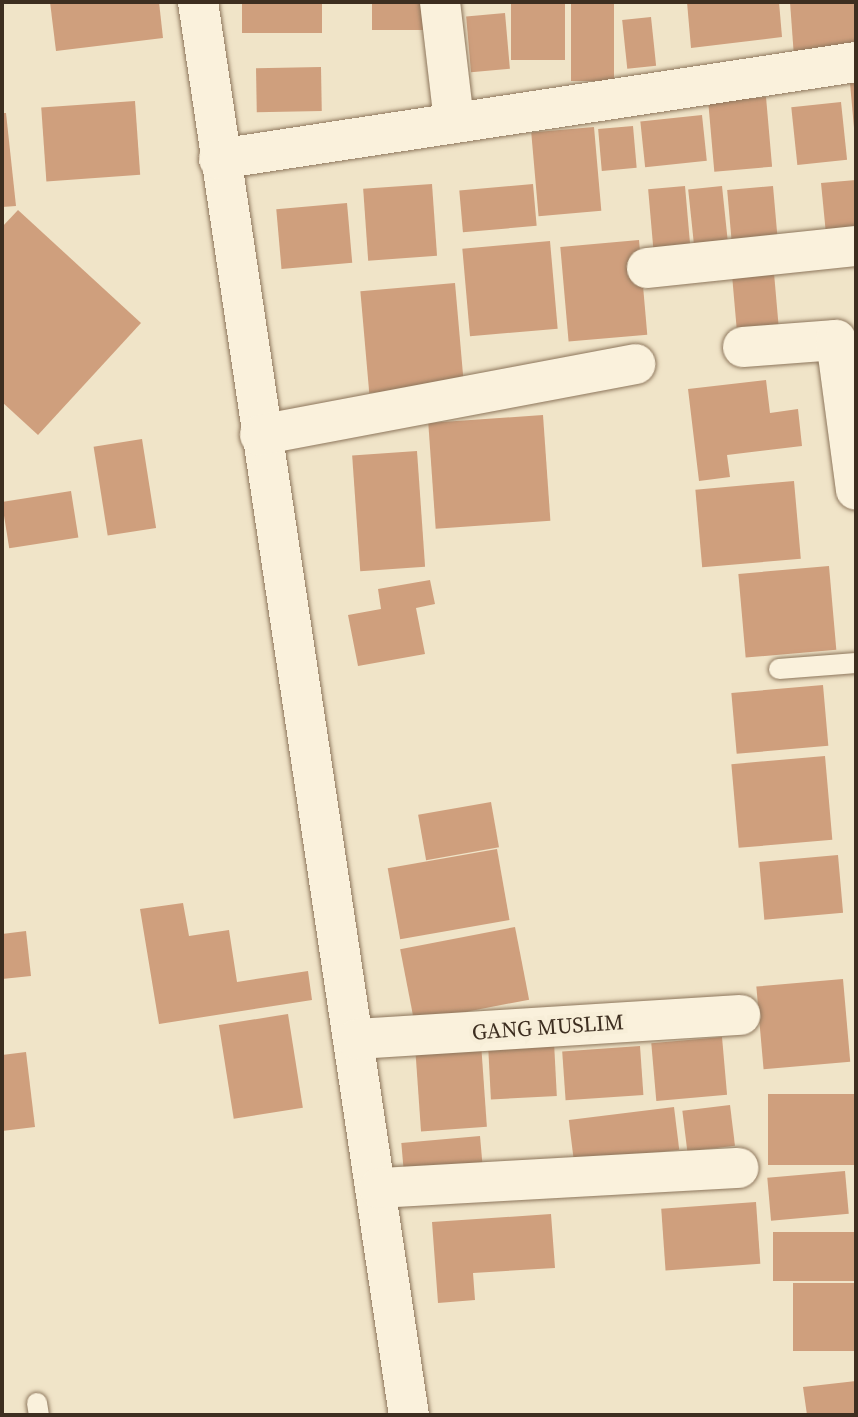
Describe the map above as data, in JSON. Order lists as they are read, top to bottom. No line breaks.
{"streets":{"street":["GANG MUSLIM"]}}
